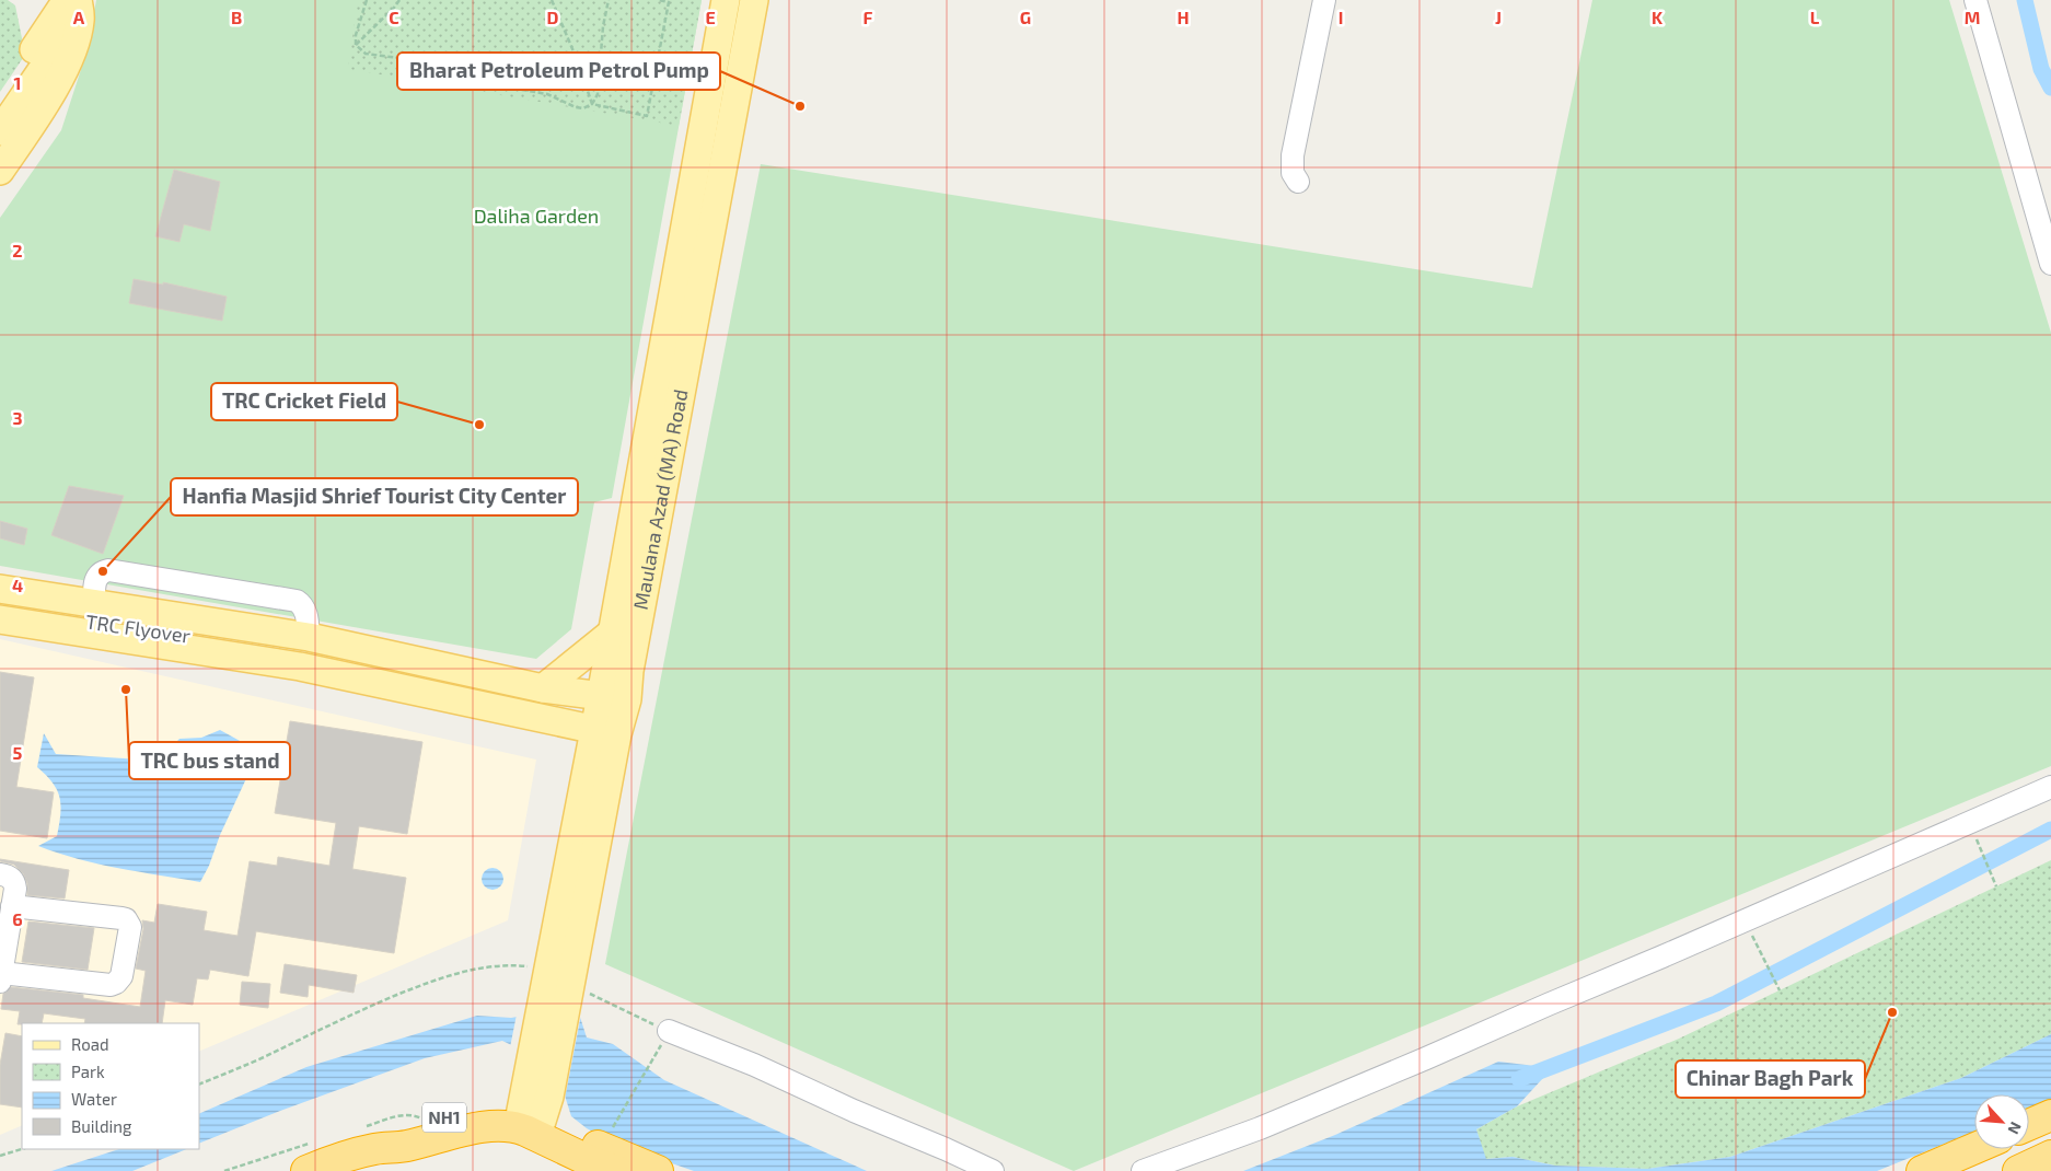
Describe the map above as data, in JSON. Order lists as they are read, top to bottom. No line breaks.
{"streets":{"highway":["NH1"],"main road":["Maulana Azad (MA) Road","TRC Flyover"]},"crossings":[["Maulana Azad (MA) Road","NH1"]],"parks":["Daliha Garden"],"places":["Bharat Petroleum Petrol Pump","TRC Cricket Field","Hanfia Masjid Shrief Tourist City Center","TRC bus stand","Chinar Bagh Park"],"legend":["Road","Park","Water","Building"],"north":"bottom right","grid":{"columns":["A","B","C","D","E","F","G","H","I","J","K","L","M"],"rows":["1","2","3","4","5","6"]}}
